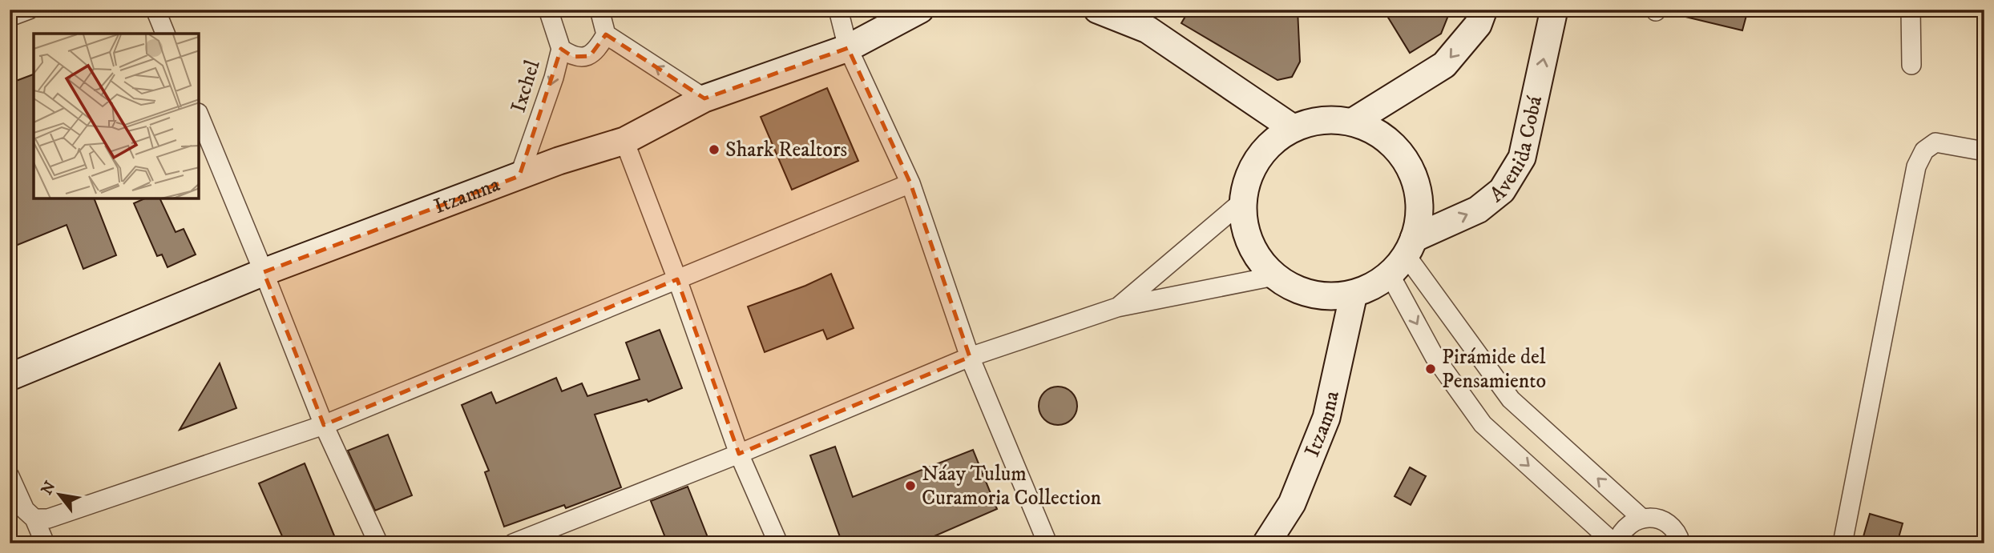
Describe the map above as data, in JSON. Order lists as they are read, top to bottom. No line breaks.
{"streets":{"street":["Ixchel","Avenida Cobá","Itzamna"]},"crossings":[["Ixchel","Itzamna"],["Avenida Cobá","Itzamna"]],"one_way":["Ixchel"],"places":["Shark Realtors","Pirámide del Pensamiento","Náay Tulum Curamoria Collection"],"north":"top left"}
